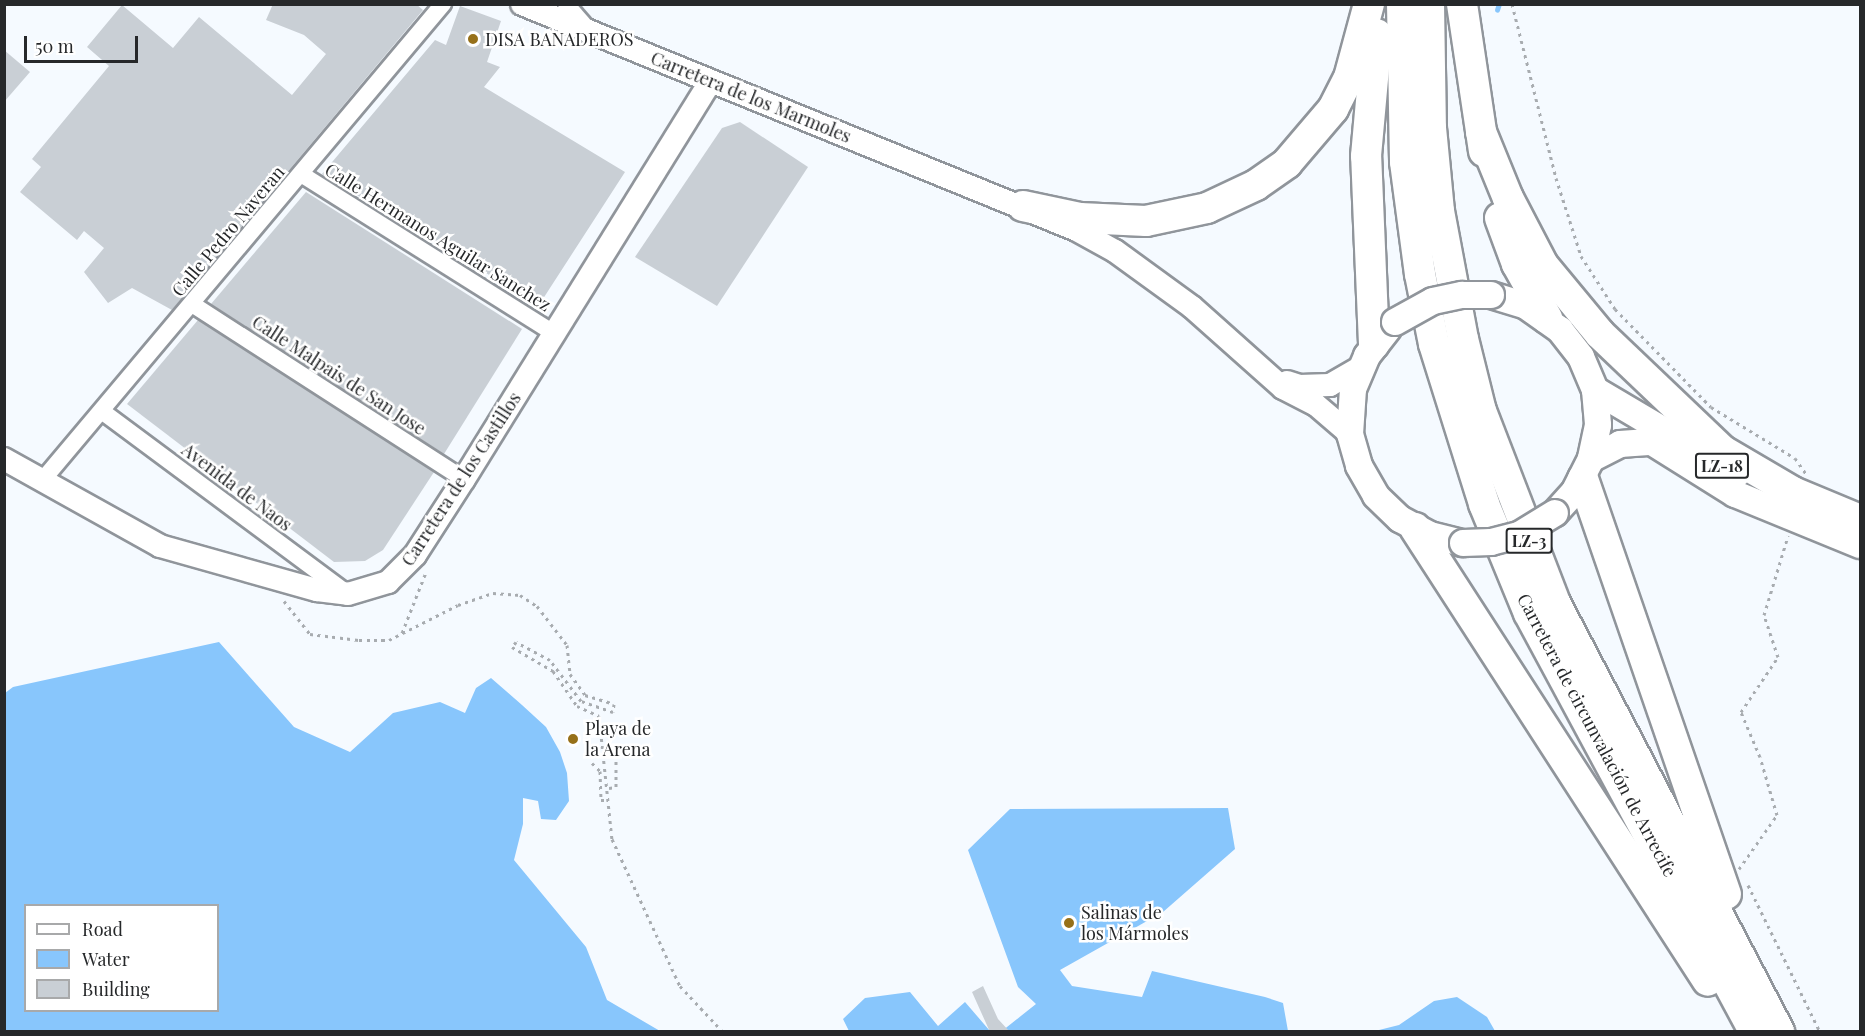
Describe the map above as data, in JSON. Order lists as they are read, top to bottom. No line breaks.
{"streets":{"highway":["LZ-3","Carretera de circunvalación de Arrecife"],"main road":["Carretera de los Marmoles","LZ-18","Carretera de los Castillos"],"street":["Calle Pedro Naveran","Calle Hermanos Aguilar Sanchez","Calle Malpais de San Jose","Avenida de Naos"]},"crossings":[["Carretera de los Marmoles","LZ-18"],["Carretera de los Marmoles","Carretera de los Castillos"],["Calle Pedro Naveran","Calle Hermanos Aguilar Sanchez"],["Calle Pedro Naveran","Calle Malpais de San Jose"],["Calle Pedro Naveran","Carretera de los Castillos"],["Calle Pedro Naveran","Avenida de Naos"],["Calle Hermanos Aguilar Sanchez","Carretera de los Castillos"],["Calle Malpais de San Jose","Carretera de los Castillos"],["Carretera de los Castillos","Avenida de Naos"]],"places":["DISA BANADEROS","Playa de la Arena","Salinas de los Mármoles"],"legend":["Road","Water","Building"],"scale_bar":"50 m"}
